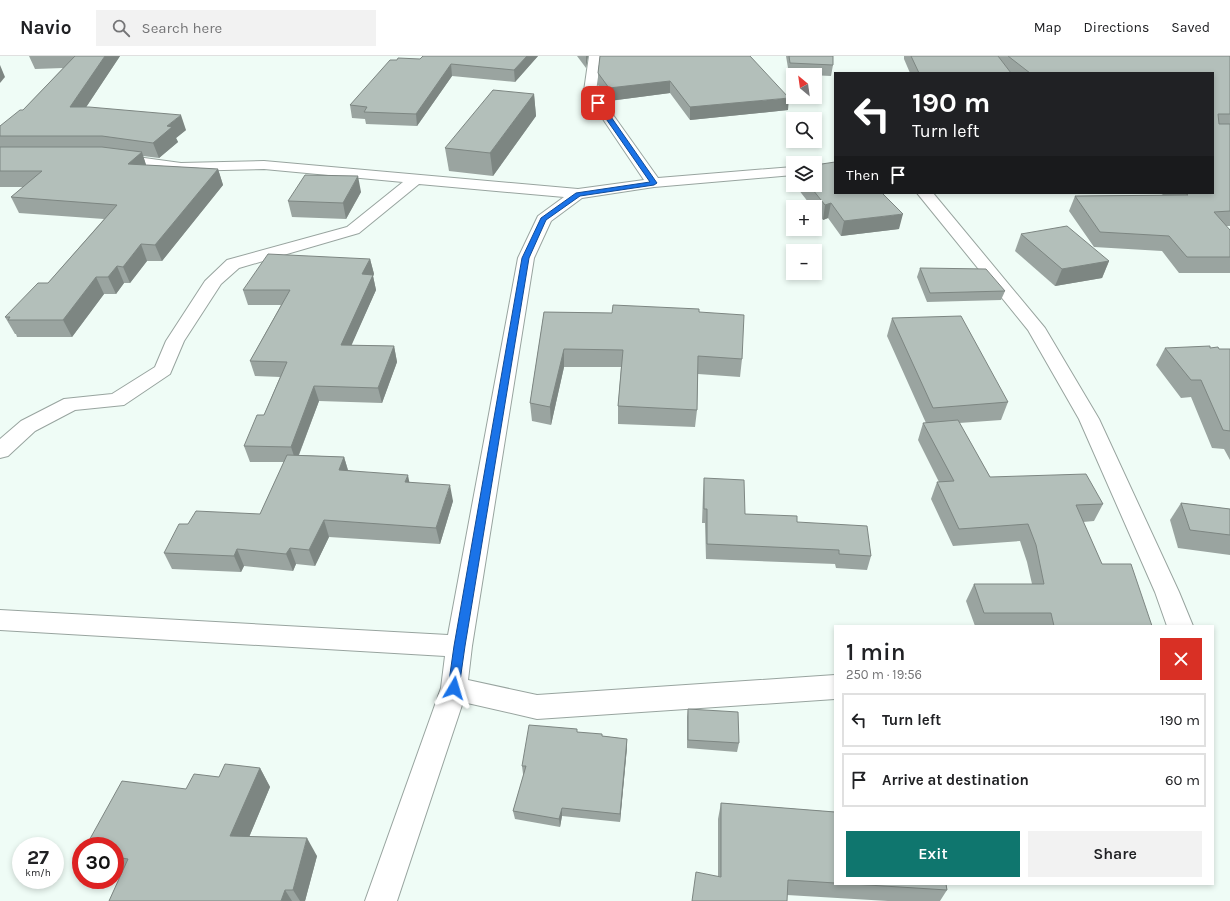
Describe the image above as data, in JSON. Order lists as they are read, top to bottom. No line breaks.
{"north":"top left","page":{"header":"Navio","search":"Search here","nav":["Map","Directions","Saved"],"map_buttons":["+","−"],"turn":["190 m","Turn left"],"then":"Then","heading":["1 min","250 m · 19:56"],"list":[{"name":"Turn left","value":"190 m"},{"name":"Arrive at destination","value":"60 m"}],"buttons":["Exit","Share"],"speed":"27 km/h","limit":"30"}}
